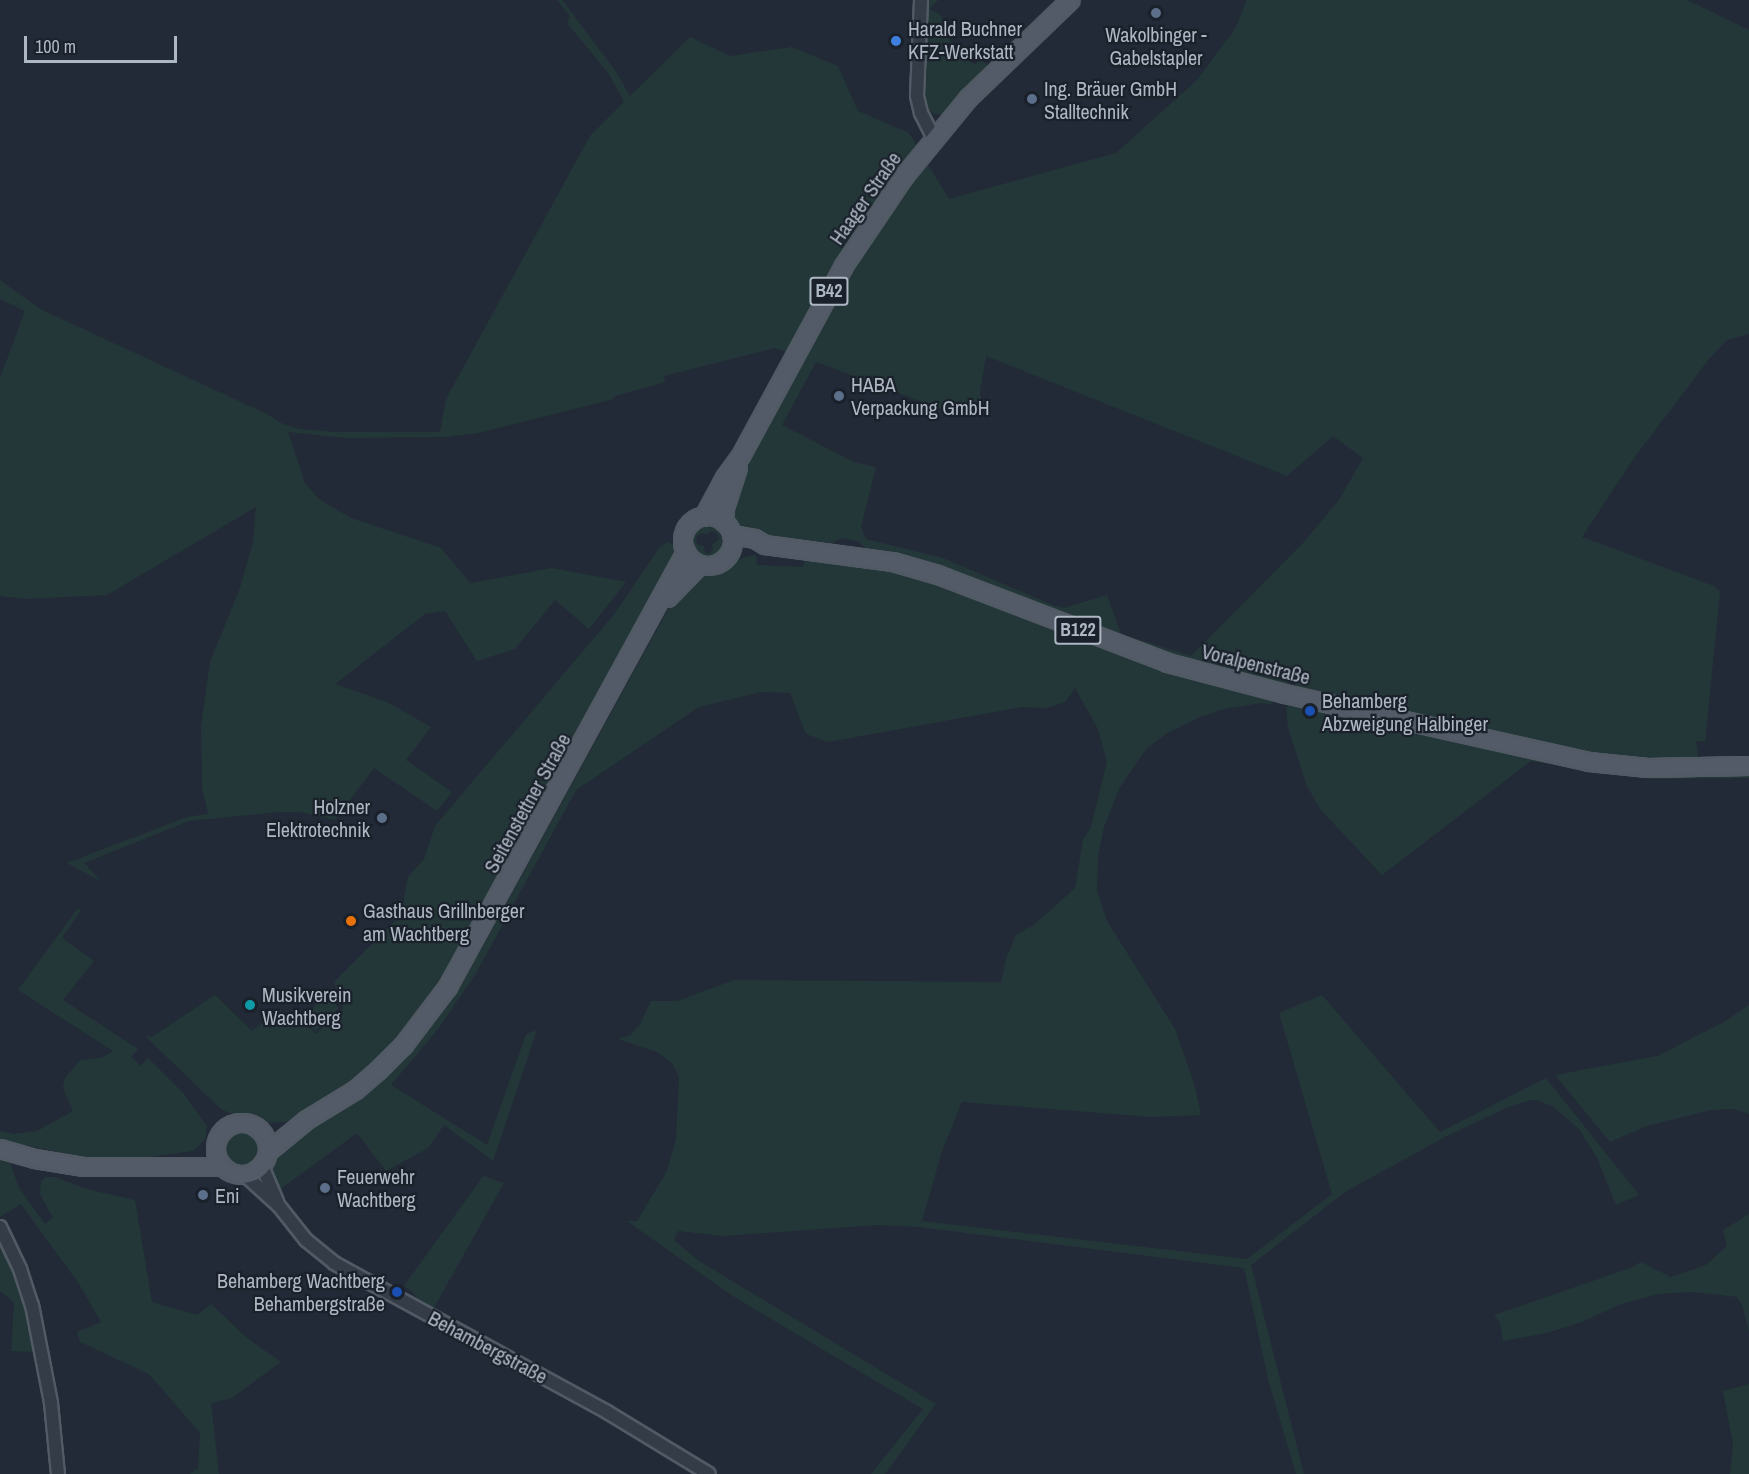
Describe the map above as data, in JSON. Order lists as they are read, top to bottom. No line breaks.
{"streets":{"main road":["Haager Straße","B42","B122","Voralpenstraße","Seitenstettner Straße"],"street":["Behambergstraße"]},"crossings":[["Haager Straße","B122"],["Haager Straße","Voralpenstraße"],["Haager Straße","Seitenstettner Straße"],["B122","Voralpenstraße"],["B122","Seitenstettner Straße"],["Voralpenstraße","Seitenstettner Straße"]],"places":["Wakolbinger - Gabelstapler","Harald Buchner KFZ-Werkstatt","Ing. Bräuer GmbH Stalltechnik","HABA Verpackung GmbH","Behamberg Abzweigung Halbinger","Holzner Elektrotechnik","Gasthaus Grillnberger am Wachtberg","Musikverein Wachtberg","Feuerwehr Wachtberg","Eni","Behamberg Wachtberg Behambergstraße"],"scale_bar":"100 m"}
